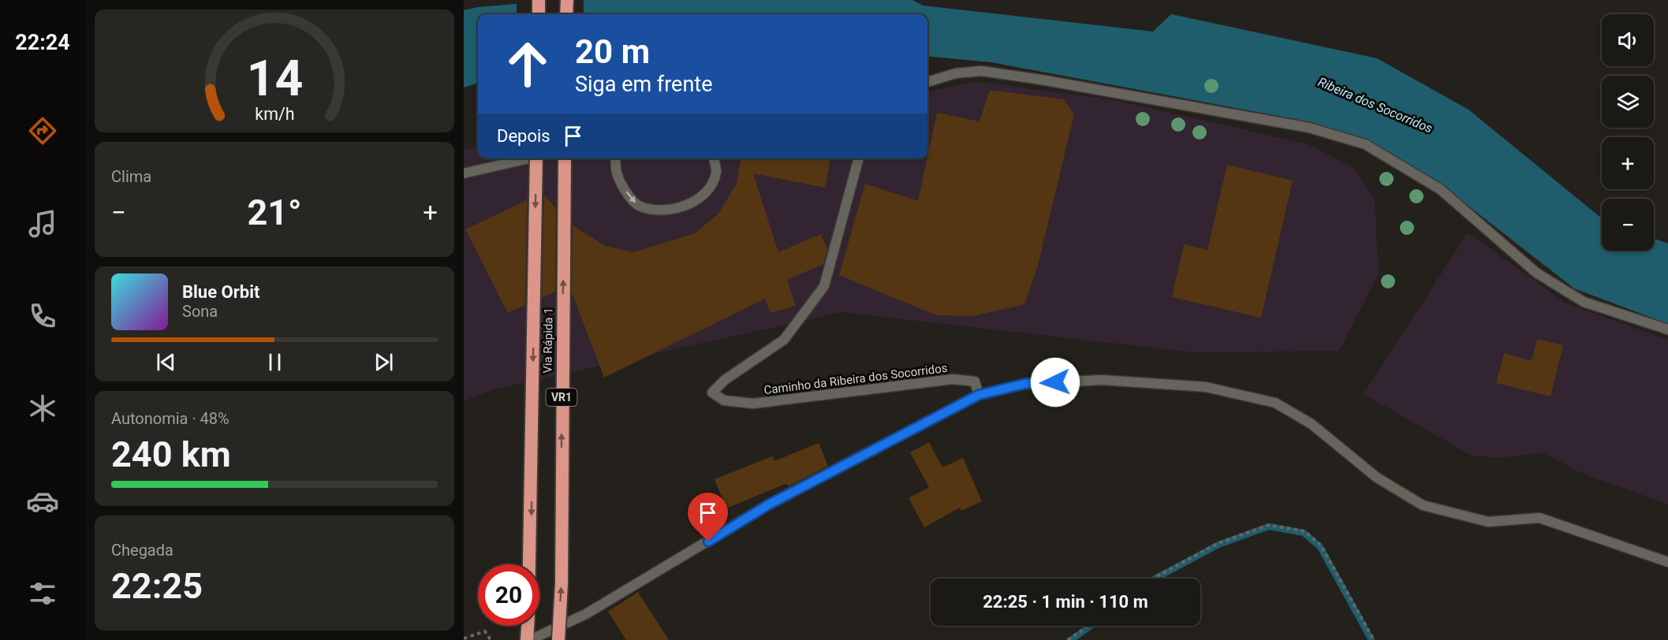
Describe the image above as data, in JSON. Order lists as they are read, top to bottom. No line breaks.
{"streets":{"highway":["Via Rápida 1","VR1"],"lane":["Caminho da Ribeira dos Socorridos"]},"water":["Ribeira dos Socorridos"],"page":{"tabs":"22:24","map_buttons":["+","−"],"turn":["20 m","Siga em frente"],"then":"Depois","tile":["Clima",["Autonomia · 48%","240 km"],["Chegada","22:25"]],"heat":["−","21°","+"],"song":["Blue Orbit","Sona"],"limit":"20","trip":"22:25 · 1 min · 110 m","gauge":["14","km/h"]}}
